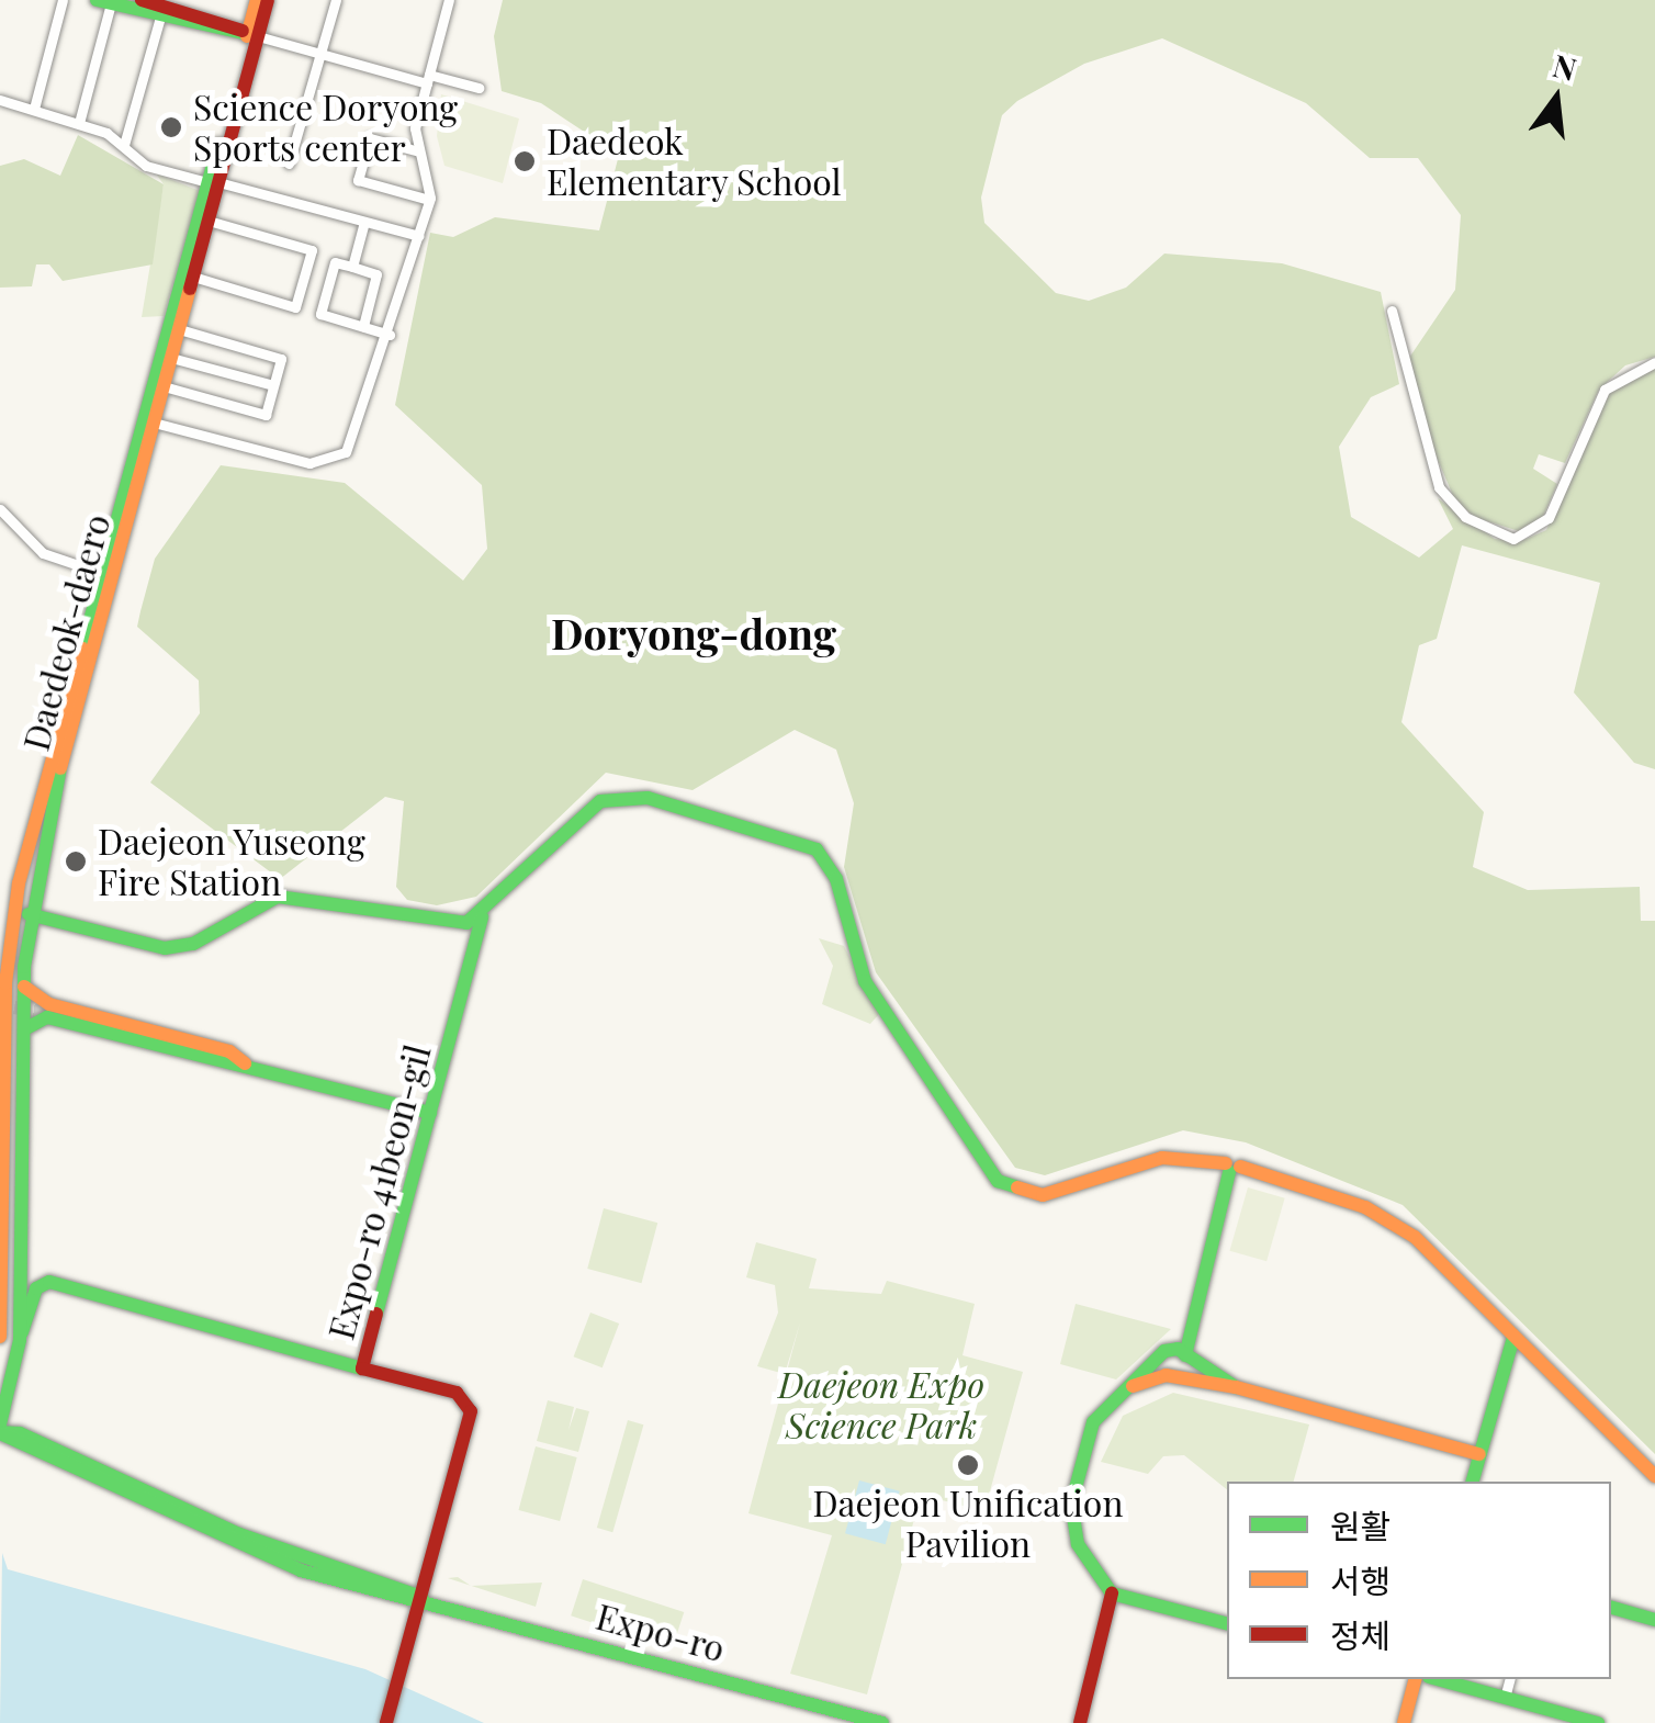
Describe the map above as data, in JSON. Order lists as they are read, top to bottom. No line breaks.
{"streets":{"street":["Daedeok-daero","Expo-ro 41beon-gil","Expo-ro"]},"crossings":[["Expo-ro 41beon-gil","Expo-ro"]],"districts":["Doryong-dong"],"parks":["Daejeon Expo Science Park"],"places":["Science Doryong Sports center","Daedeok Elementary School","Daejeon Yuseong Fire Station","Daejeon Unification Pavilion"],"legend":["원활","서행","정체"],"north":"top"}
